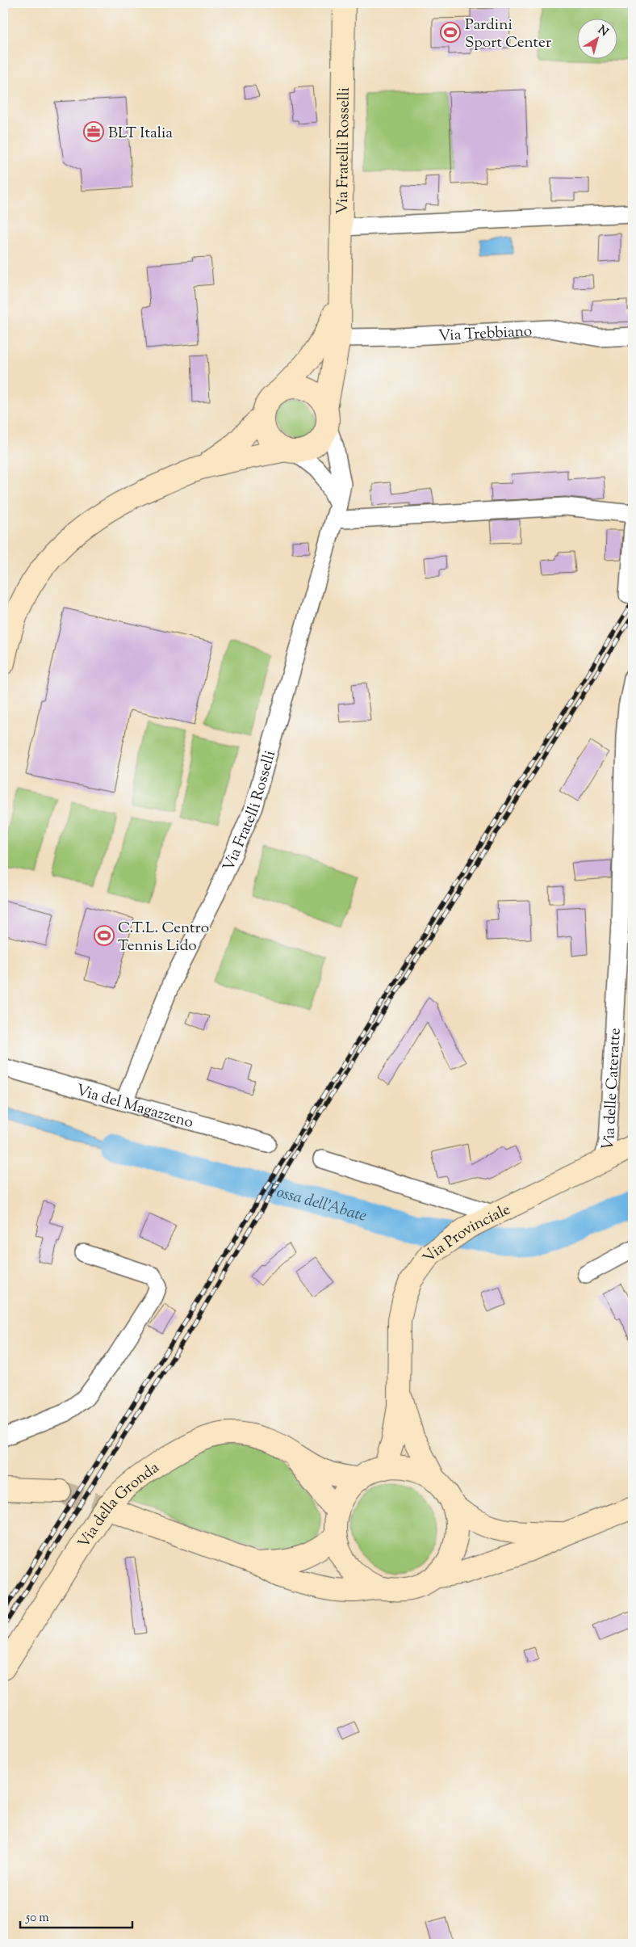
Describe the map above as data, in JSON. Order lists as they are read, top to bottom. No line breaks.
{"streets":{"street":["Via Fratelli Rosselli","Via Trebbiano","Via delle Cateratte","Via del Magazzeno","Via Provinciale","Via della Gronda"]},"crossings":[["Via Fratelli Rosselli","Via Trebbiano"],["Via Fratelli Rosselli","Via del Magazzeno"],["Via delle Cateratte","Via Provinciale"],["Via Provinciale","Via della Gronda"]],"water":["Fossa dell'Abate"],"places":{"sports":["Pardini Sport Center","C.T.L. Centro Tennis Lido"],"office":["BLT Italia"]},"scale_bar":"50 m","north":"top right"}
